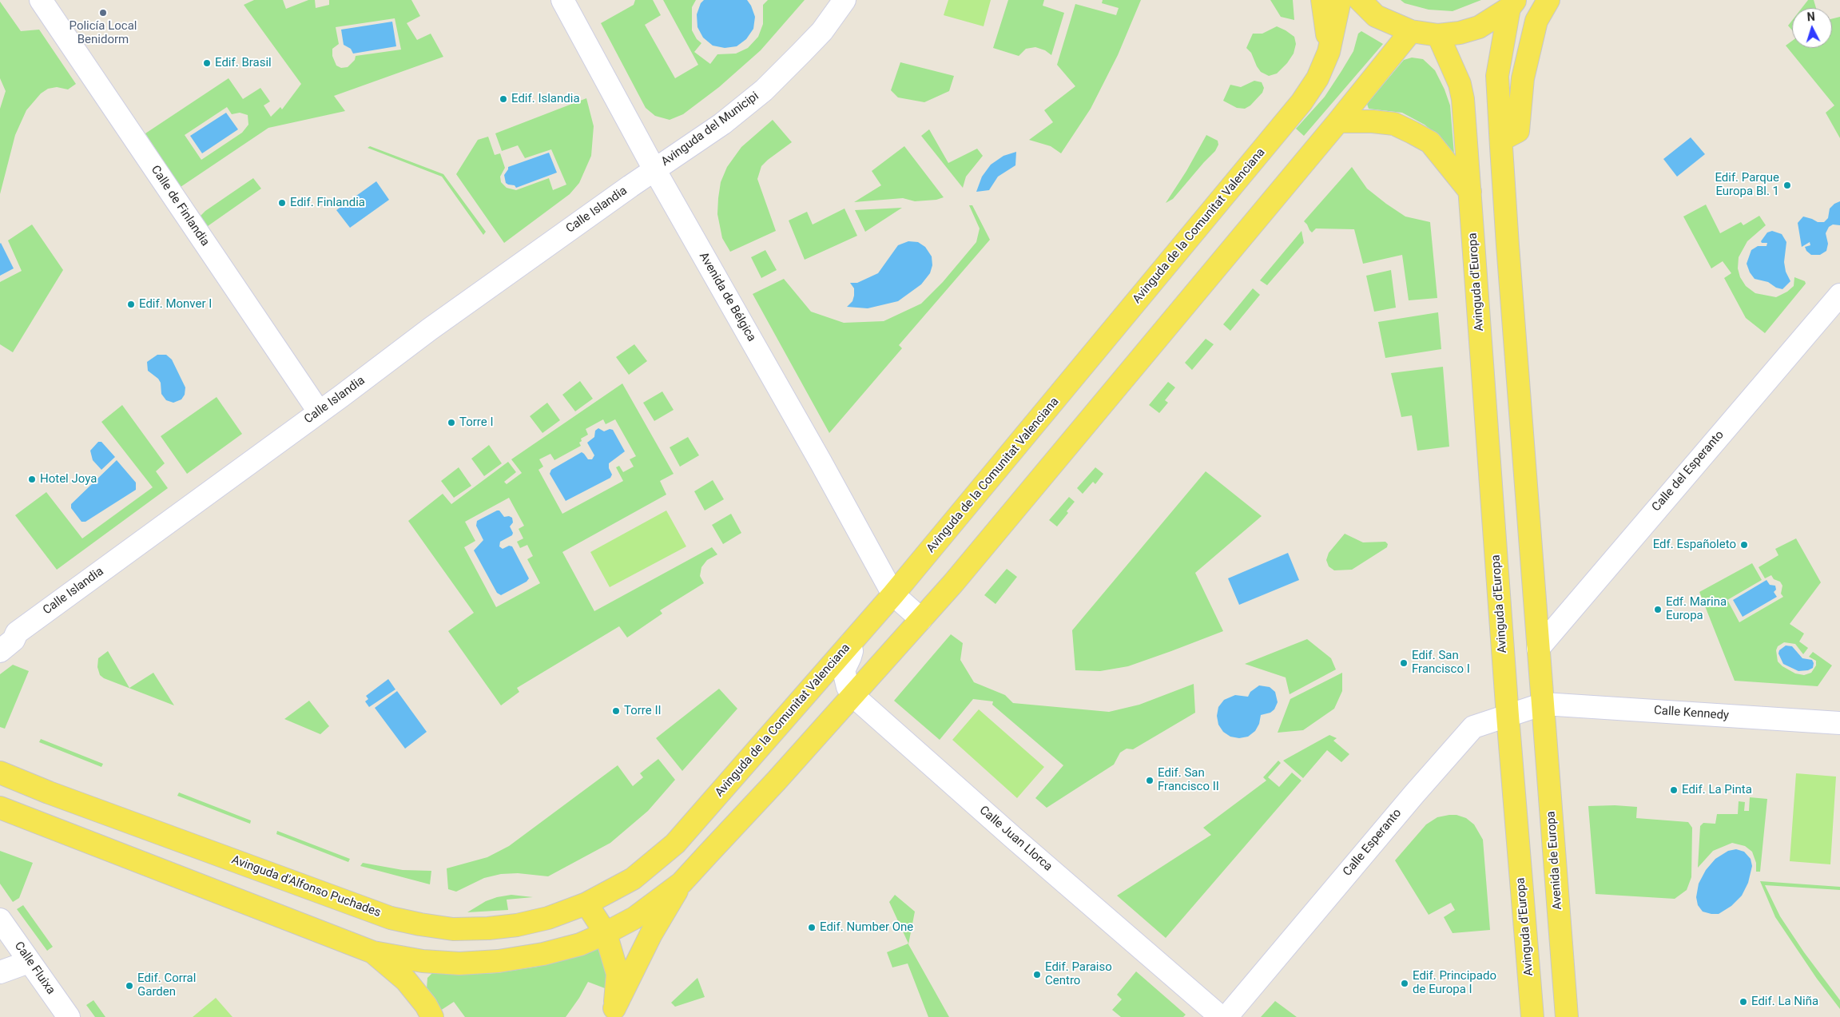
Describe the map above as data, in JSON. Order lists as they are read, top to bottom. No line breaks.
{"streets":{"main road":["Avinguda de la Comunitat Valenciana","Avinguda d'Europa","Avenida de Europa","Avinguda d'Alfonso Puchades"],"street":["Avinguda del Municipi","Calle de Finlandia","Calle Islandia","Avenida de Bélgica","Calle del Esperanto","Calle Kennedy","Calle Juan Llorca","Calle Esperanto","Calle Fluixa"]},"crossings":[["Avinguda del Municipi","Calle Islandia"],["Avinguda del Municipi","Avenida de Bélgica"],["Calle de Finlandia","Calle Islandia"],["Calle Islandia","Avenida de Bélgica"],["Avinguda de la Comunitat Valenciana","Avenida de Bélgica"],["Avinguda de la Comunitat Valenciana","Calle Juan Llorca"],["Avinguda de la Comunitat Valenciana","Avinguda d'Alfonso Puchades"],["Avinguda d'Europa","Calle Esperanto"],["Calle Kennedy","Calle Esperanto"],["Calle Kennedy","Avenida de Europa"],["Calle Esperanto","Avenida de Europa"]],"places":["Policía Local Benidorm","Edif. Brasil","Edif. Islandia","Edif. Parque Europa Bl. 1","Edif. Finlandia","Edif. Monver I","Torre I","Hotel Joya","Edf. Españoleto","Edf. Marina Europa","Edif. San Francisco I","Torre II","Edif. San Francisco II","Edif. La Pinta","Edif. Number One","Edif. Paraiso Centro","Edif. Principado de Europa I","Edif. Corral Garden","Edif. La Niña"],"north":"top"}
